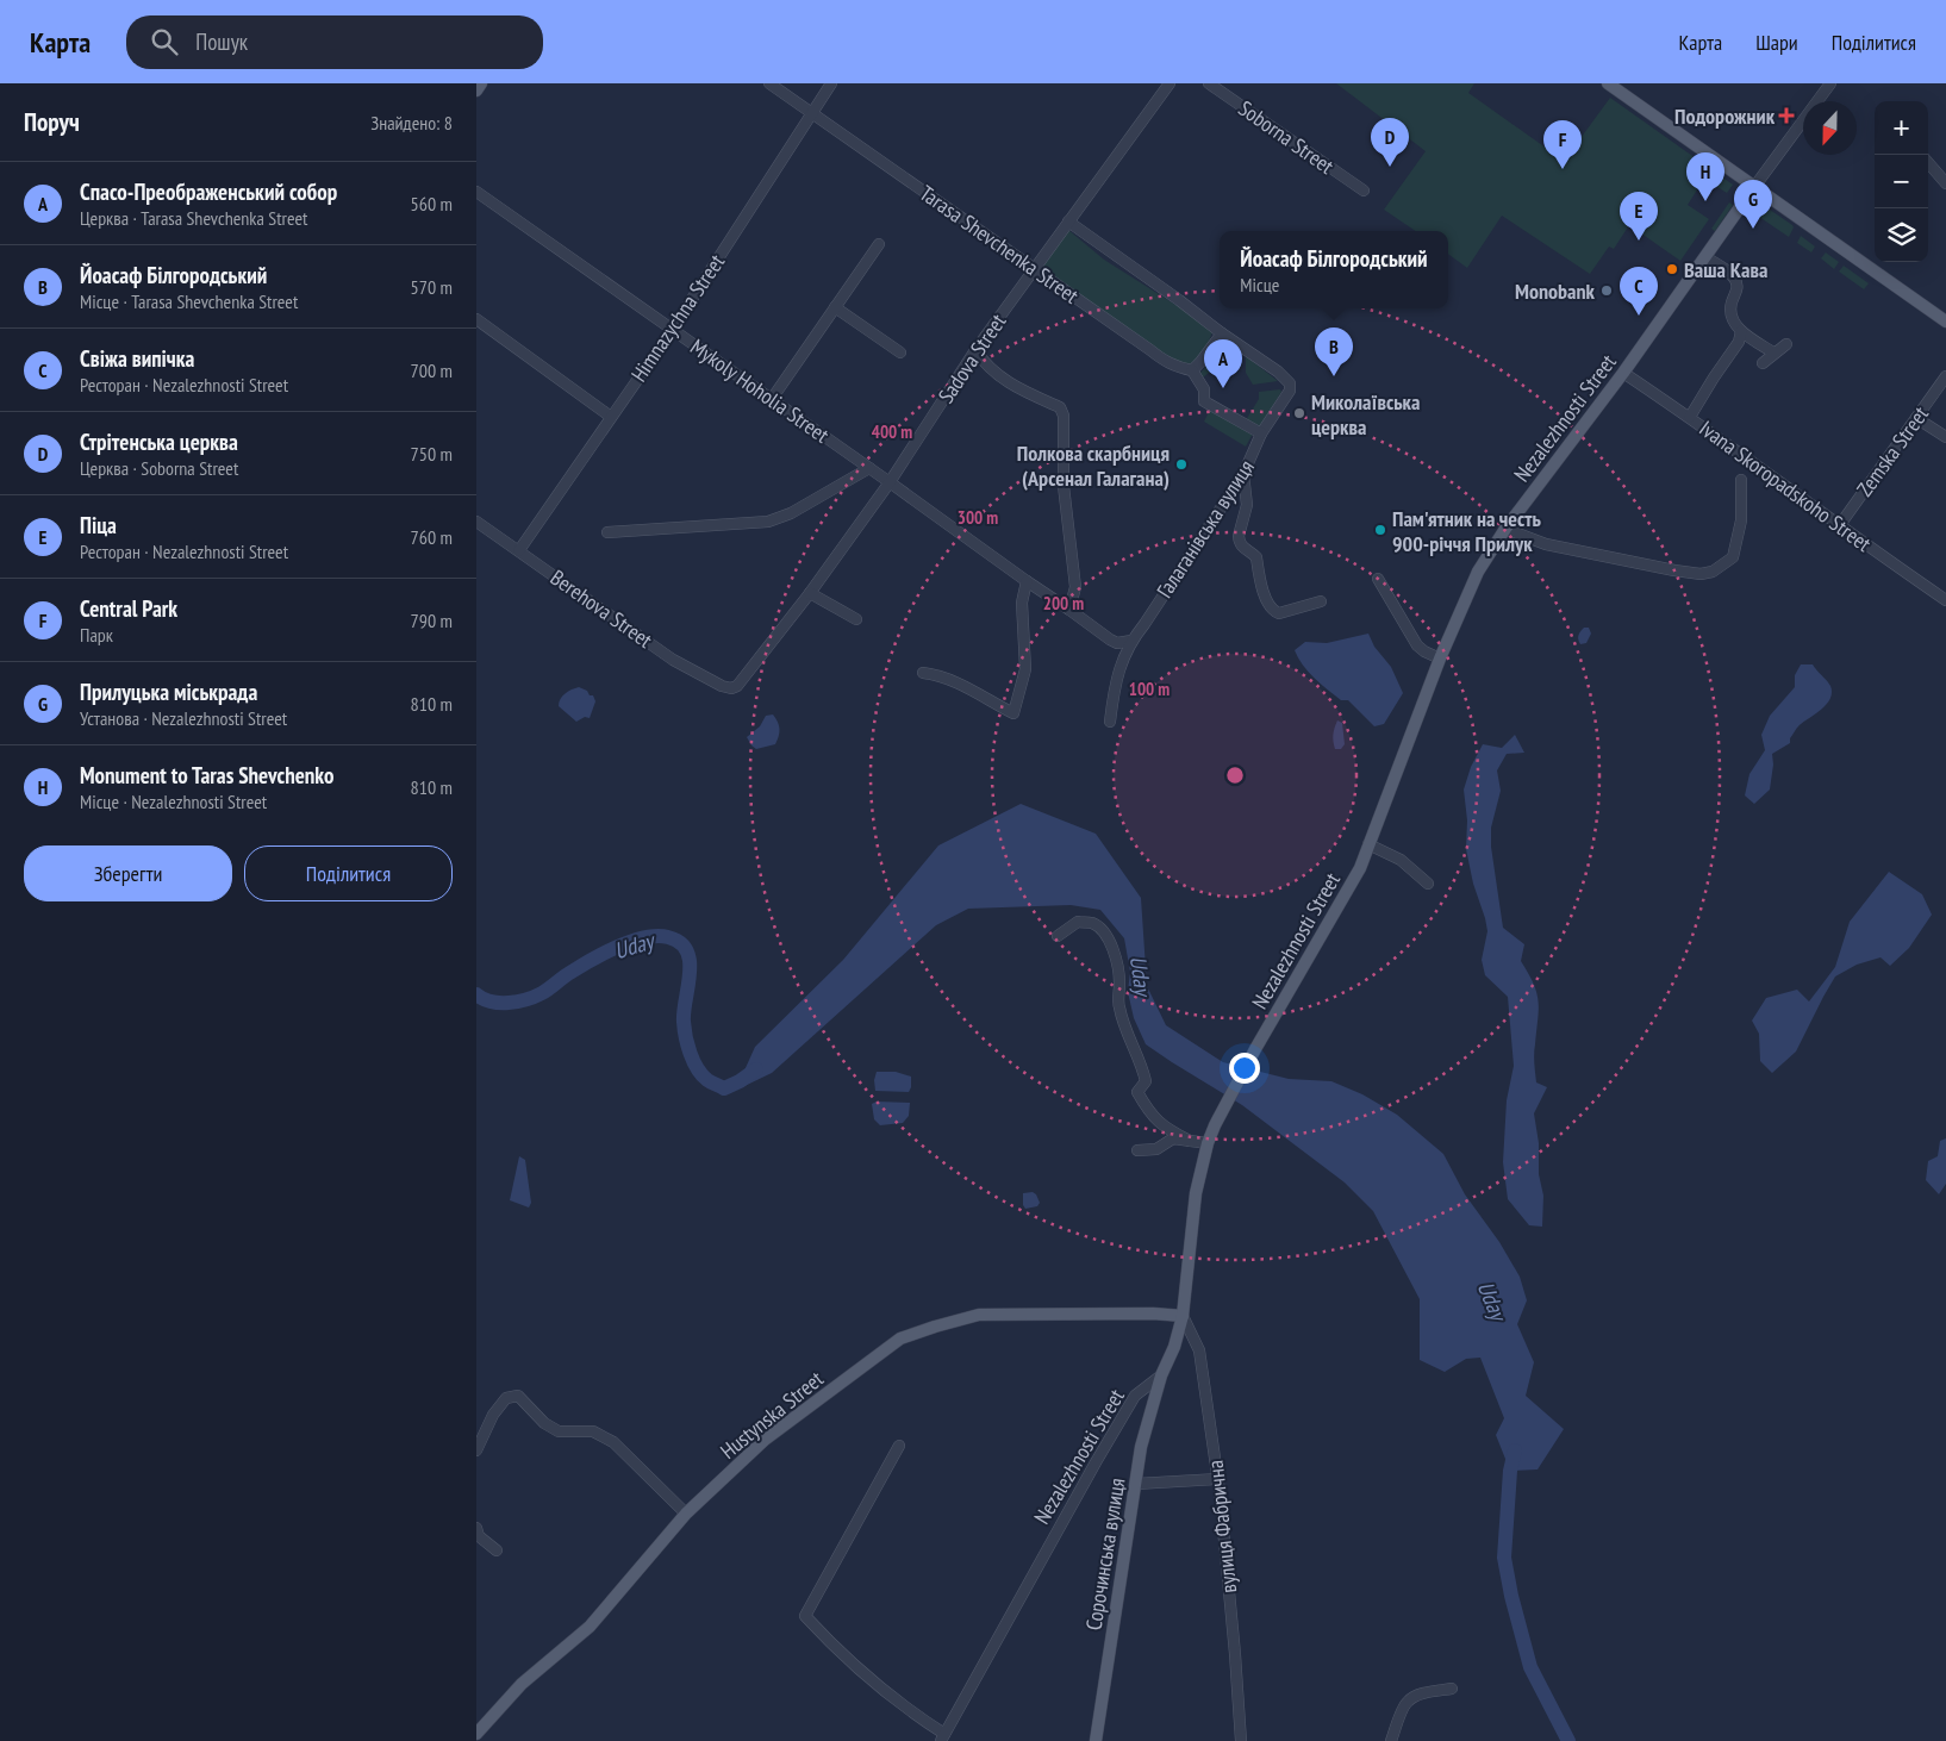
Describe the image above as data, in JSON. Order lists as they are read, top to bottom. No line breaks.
{"streets":{"main road":["Nezalezhnosti Street","Hustynska Street","Сорочинська вулиця"],"street":["Soborna Street","Tarasa Shevchenka Street","Himnazychna Street","Sadova Street","Mykoly Hoholia Street","Zemska Street","Ivana Skoropadskoho Street","Галаганівська вулиця","Berehova Street","вулиця Фабрична"]},"crossings":[["Tarasa Shevchenka Street","Himnazychna Street"],["Tarasa Shevchenka Street","Sadova Street"],["Himnazychna Street","Mykoly Hoholia Street"],["Himnazychna Street","Berehova Street"],["Sadova Street","Mykoly Hoholia Street"],["Sadova Street","Berehova Street"],["Mykoly Hoholia Street","Галаганівська вулиця"],["Nezalezhnosti Street","Ivana Skoropadskoho Street"],["Nezalezhnosti Street","Hustynska Street"],["Nezalezhnosti Street","вулиця Фабрична"],["Nezalezhnosti Street","Сорочинська вулиця"],["Zemska Street","Ivana Skoropadskoho Street"],["Hustynska Street","вулиця Фабрична"]],"water":["Uday"],"places":{"health":["Подорожник"],"other":["Ваша Кава","Monobank","Миколаївська церква","Полкова скарбниця (Арсенал Галагана)","Пам'ятник на честь 900-річчя Прилук"]},"north":"bottom","page":{"header":"Карта","search":"Пошук","nav":["Карта","Шари","Поділитися"],"heading":["Поруч","Знайдено: 8"],"map_buttons":["+","−"],"pins":["D","F","H","G","E","C","B","A"],"list":[{"mark":"A","name":"Спасо-Преображенський собор","note":"Церква · Tarasa Shevchenka Street","value":"560 m"},{"mark":"B","name":"Йоасаф Білгородський","note":"Місце · Tarasa Shevchenka Street","value":"570 m"},{"mark":"C","name":"Свіжа випічка","note":"Ресторан · Nezalezhnosti Street","value":"700 m"},{"mark":"D","name":"Стрітенська церква","note":"Церква · Soborna Street","value":"750 m"},{"mark":"E","name":"Піца","note":"Ресторан · Nezalezhnosti Street","value":"760 m"},{"mark":"F","name":"Central Park","note":"Парк","value":"790 m"},{"mark":"G","name":"Прилуцька міськрада","note":"Установа · Nezalezhnosti Street","value":"810 m"},{"mark":"H","name":"Monument to Taras Shevchenko","note":"Місце · Nezalezhnosti Street","value":"810 m"}],"popup":["Йоасаф Білгородський","Місце"],"buttons":["Зберегти","Поділитися"]},"rings":["400 m","300 m","200 m","100 m"]}
